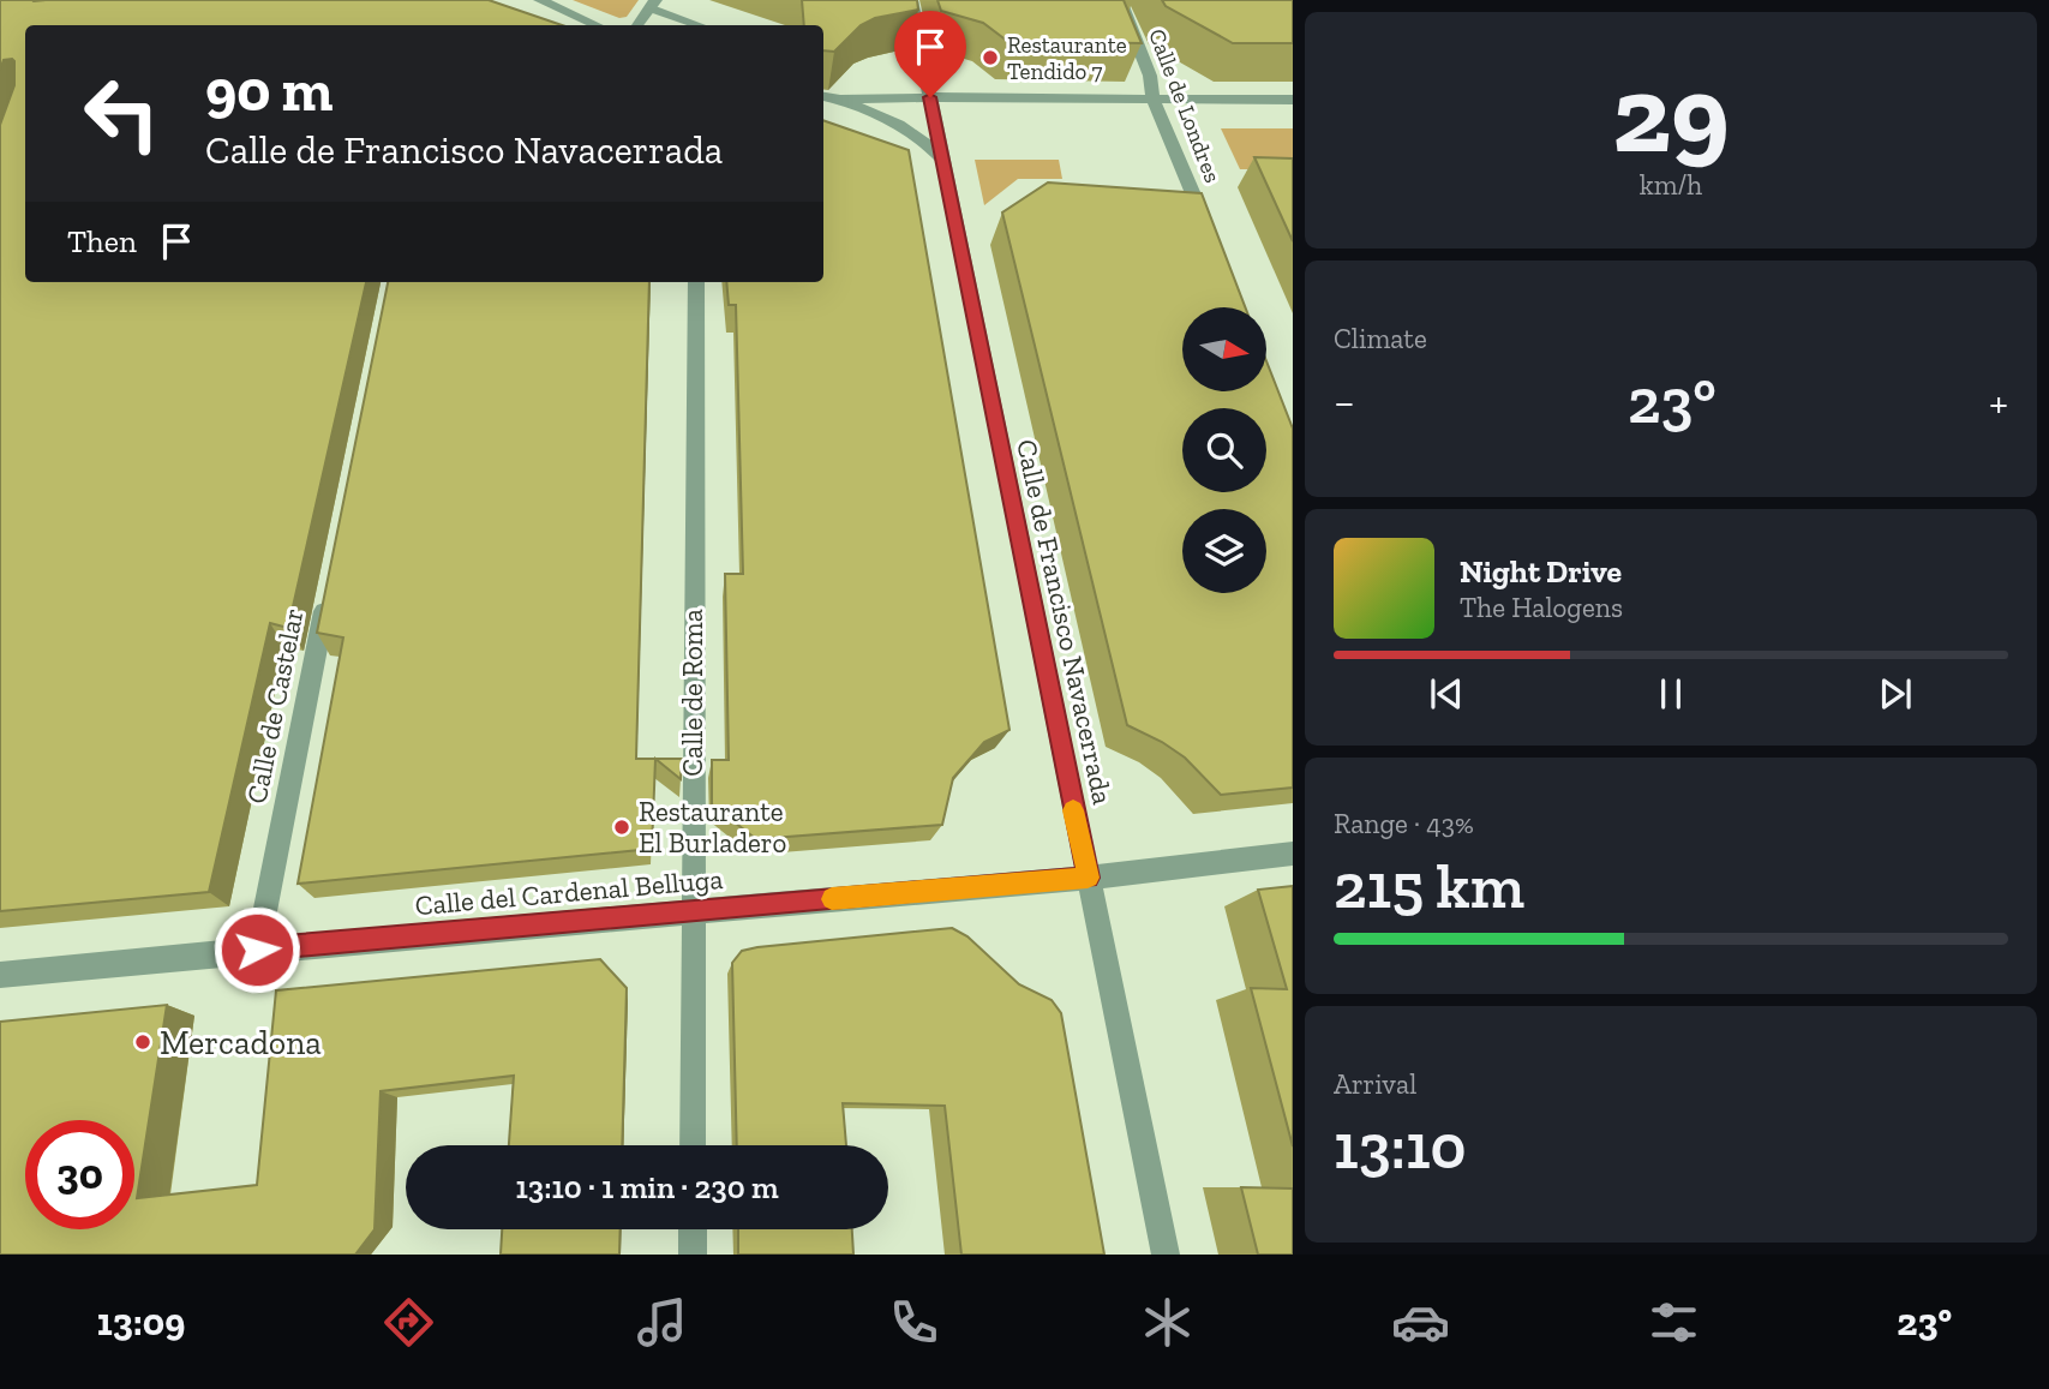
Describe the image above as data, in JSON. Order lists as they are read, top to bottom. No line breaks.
{"streets":{"street":["Calle de Londres","Calle de Francisco Navacerrada","Calle de Roma","Calle de Castelar","Calle del Cardenal Belluga"]},"crossings":[["Calle de Francisco Navacerrada","Calle del Cardenal Belluga"],["Calle de Roma","Calle del Cardenal Belluga"],["Calle de Castelar","Calle del Cardenal Belluga"]],"places":["Restaurante Tendido 7","Restaurante El Burladero","Mercadona"],"north":"right","page":{"tile":[["29","km/h"],"Climate",["Range · 43%","215 km"],["Arrival","13:10"]],"turn":["90 m","Calle de Francisco Navacerrada"],"then":"Then","heat":["−","23°","+"],"song":["Night Drive","The Halogens"],"limit":"30","trip":"13:10 · 1 min · 230 m","tabs":["13:09","23°"]}}
